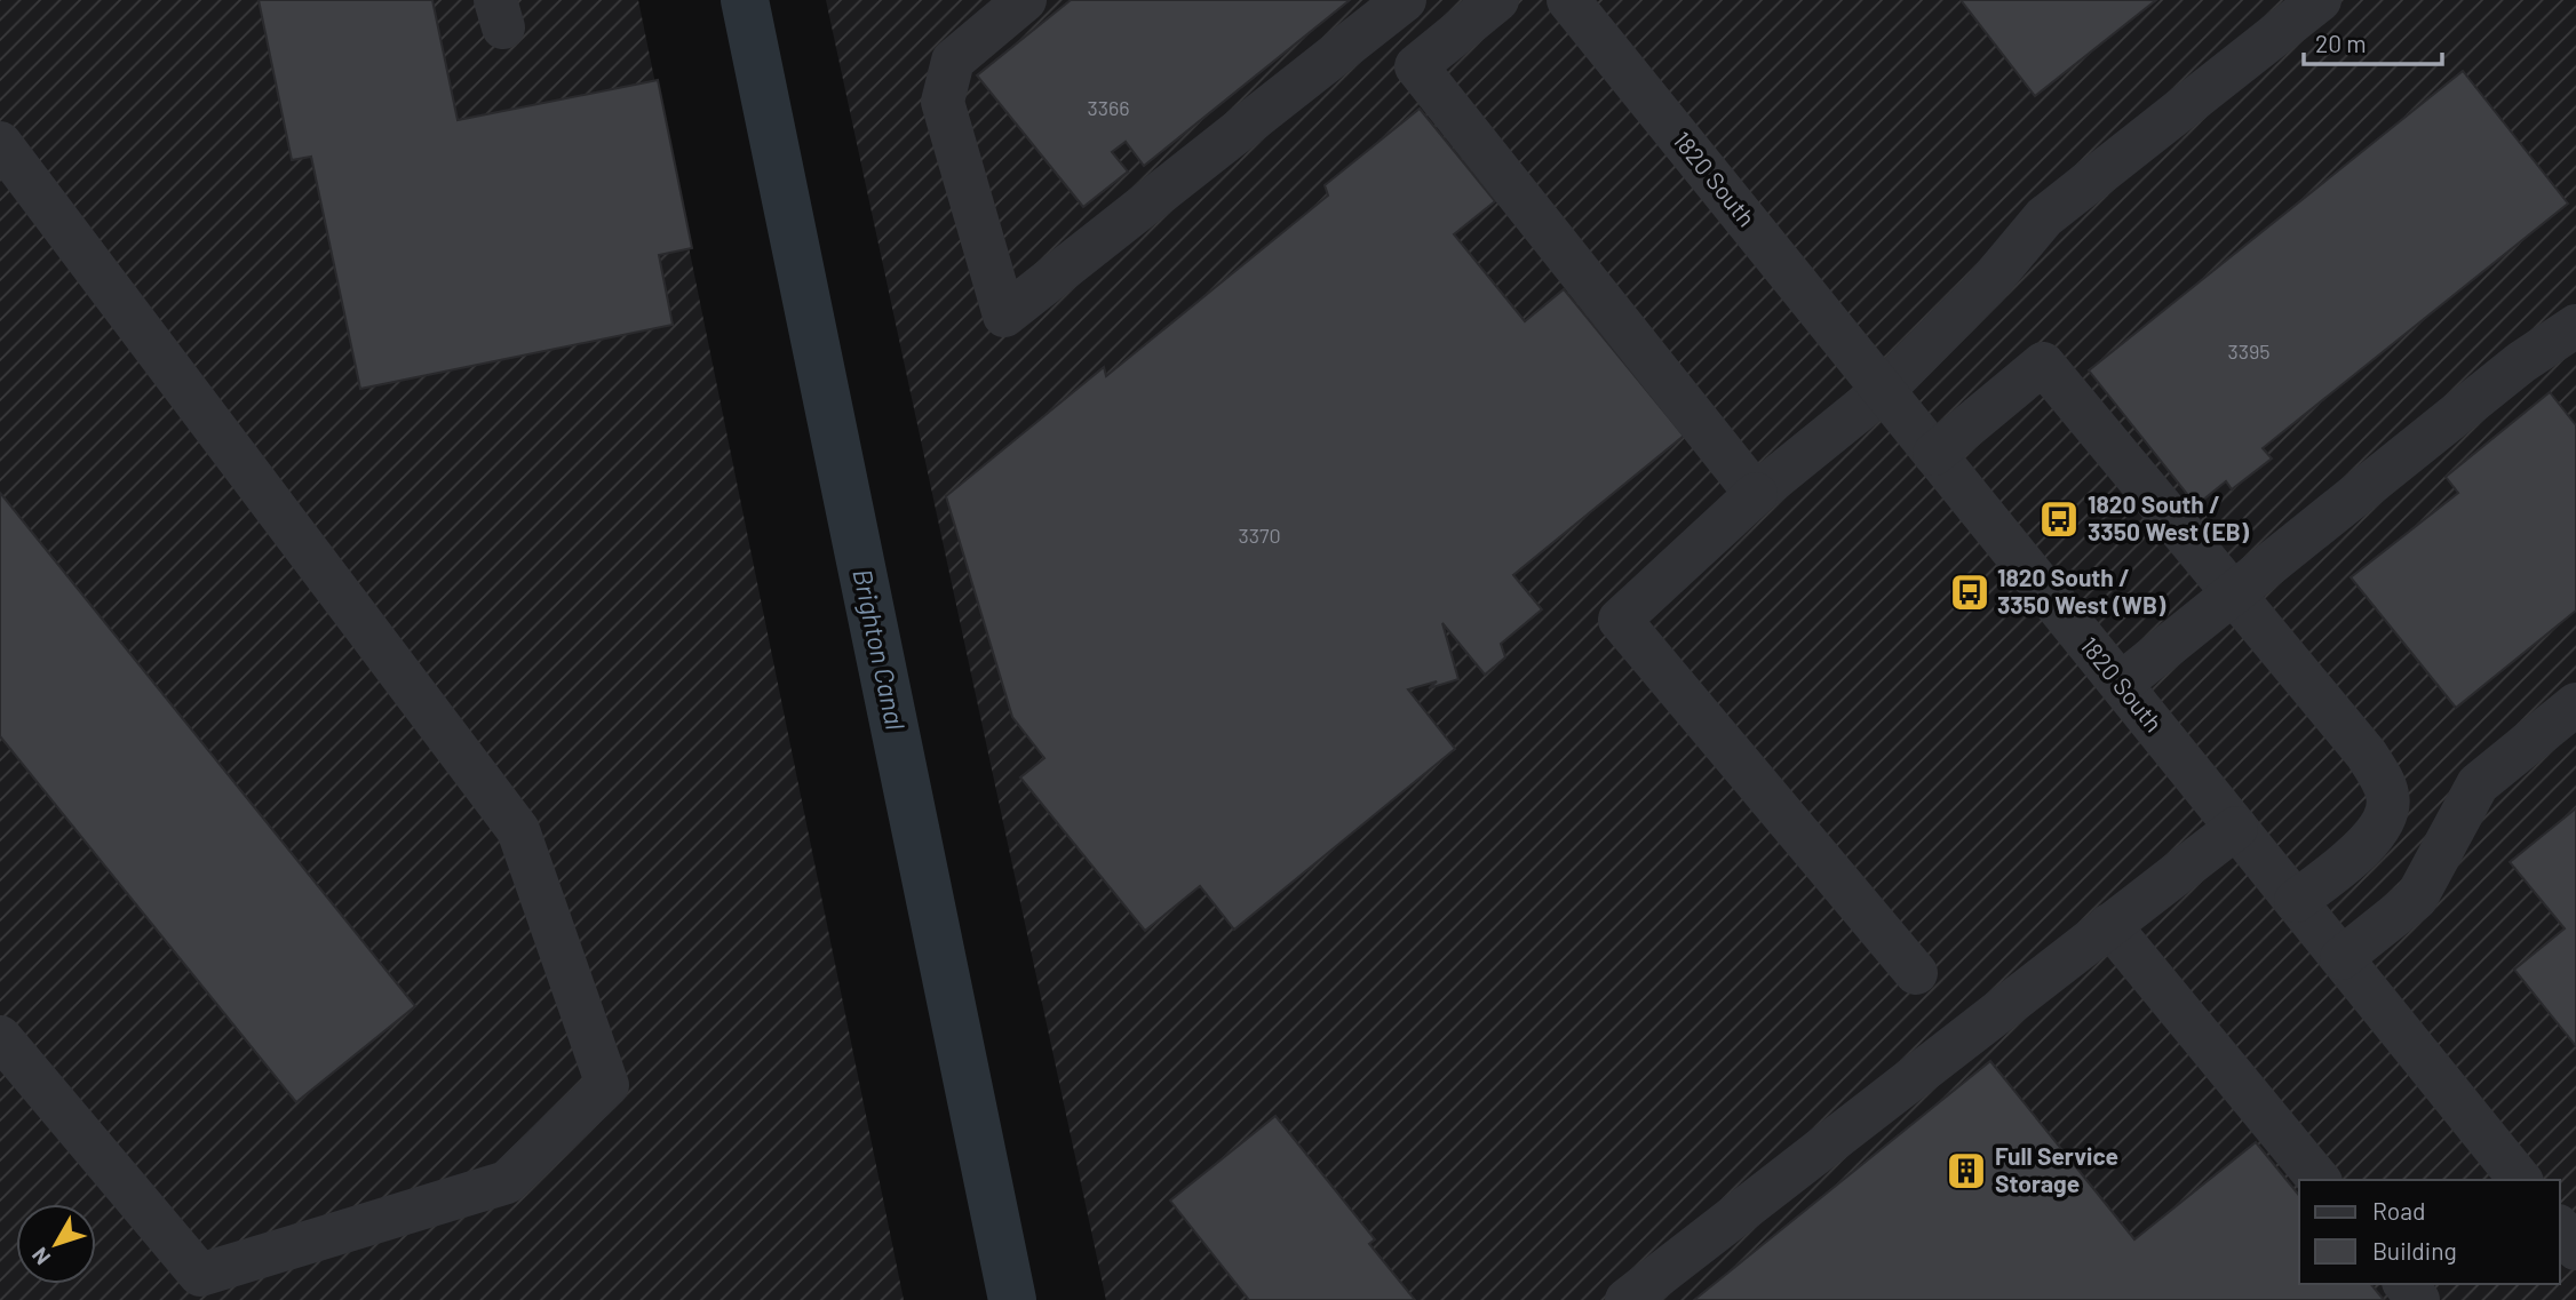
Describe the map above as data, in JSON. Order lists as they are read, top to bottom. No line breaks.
{"streets":{"street":["1820 South"]},"water":["Brighton Canal"],"places":{"bus stop":["1820 South / 3350 West (EB)","1820 South / 3350 West (WB)"],"building":["Full Service Storage"]},"house_numbers":["3366","3395","3370"],"legend":["Road","Building"],"scale_bar":"20 m","north":"bottom left"}
